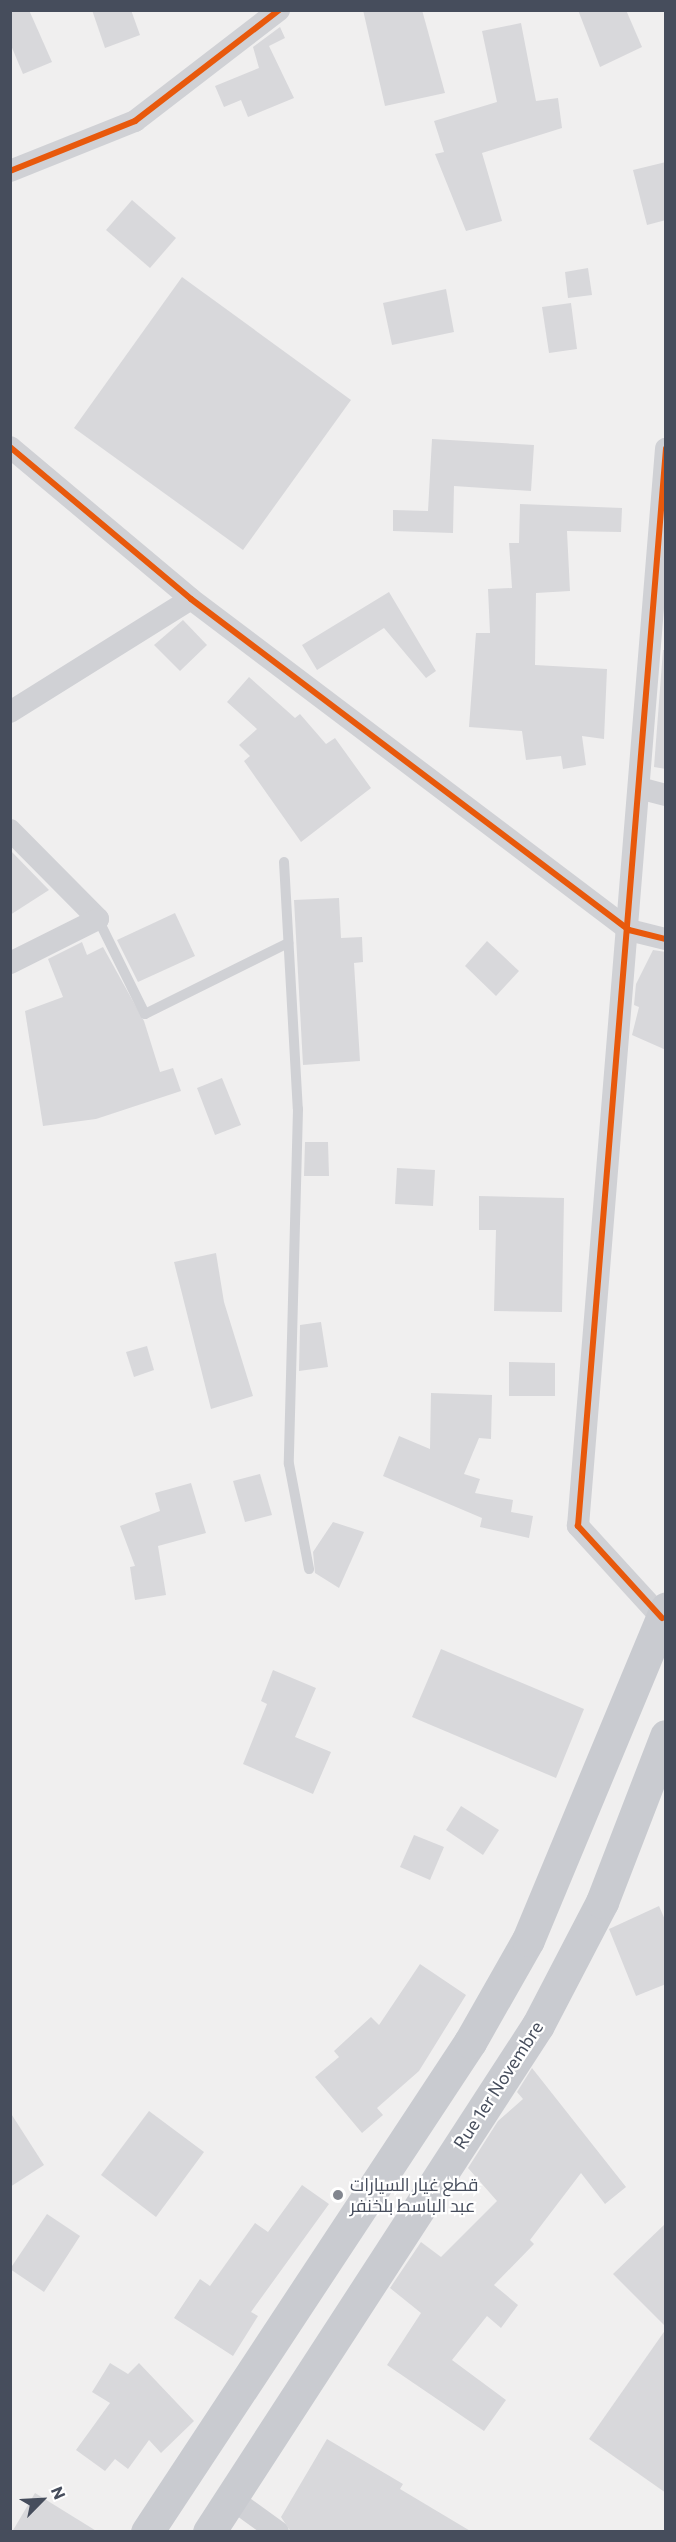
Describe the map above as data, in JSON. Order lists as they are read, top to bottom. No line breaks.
{"streets":{"main road":["Rue 1er Novembre"]},"places":["قطع غيار السيارات عبد الباسط بلخنفر"],"north":"top right"}
